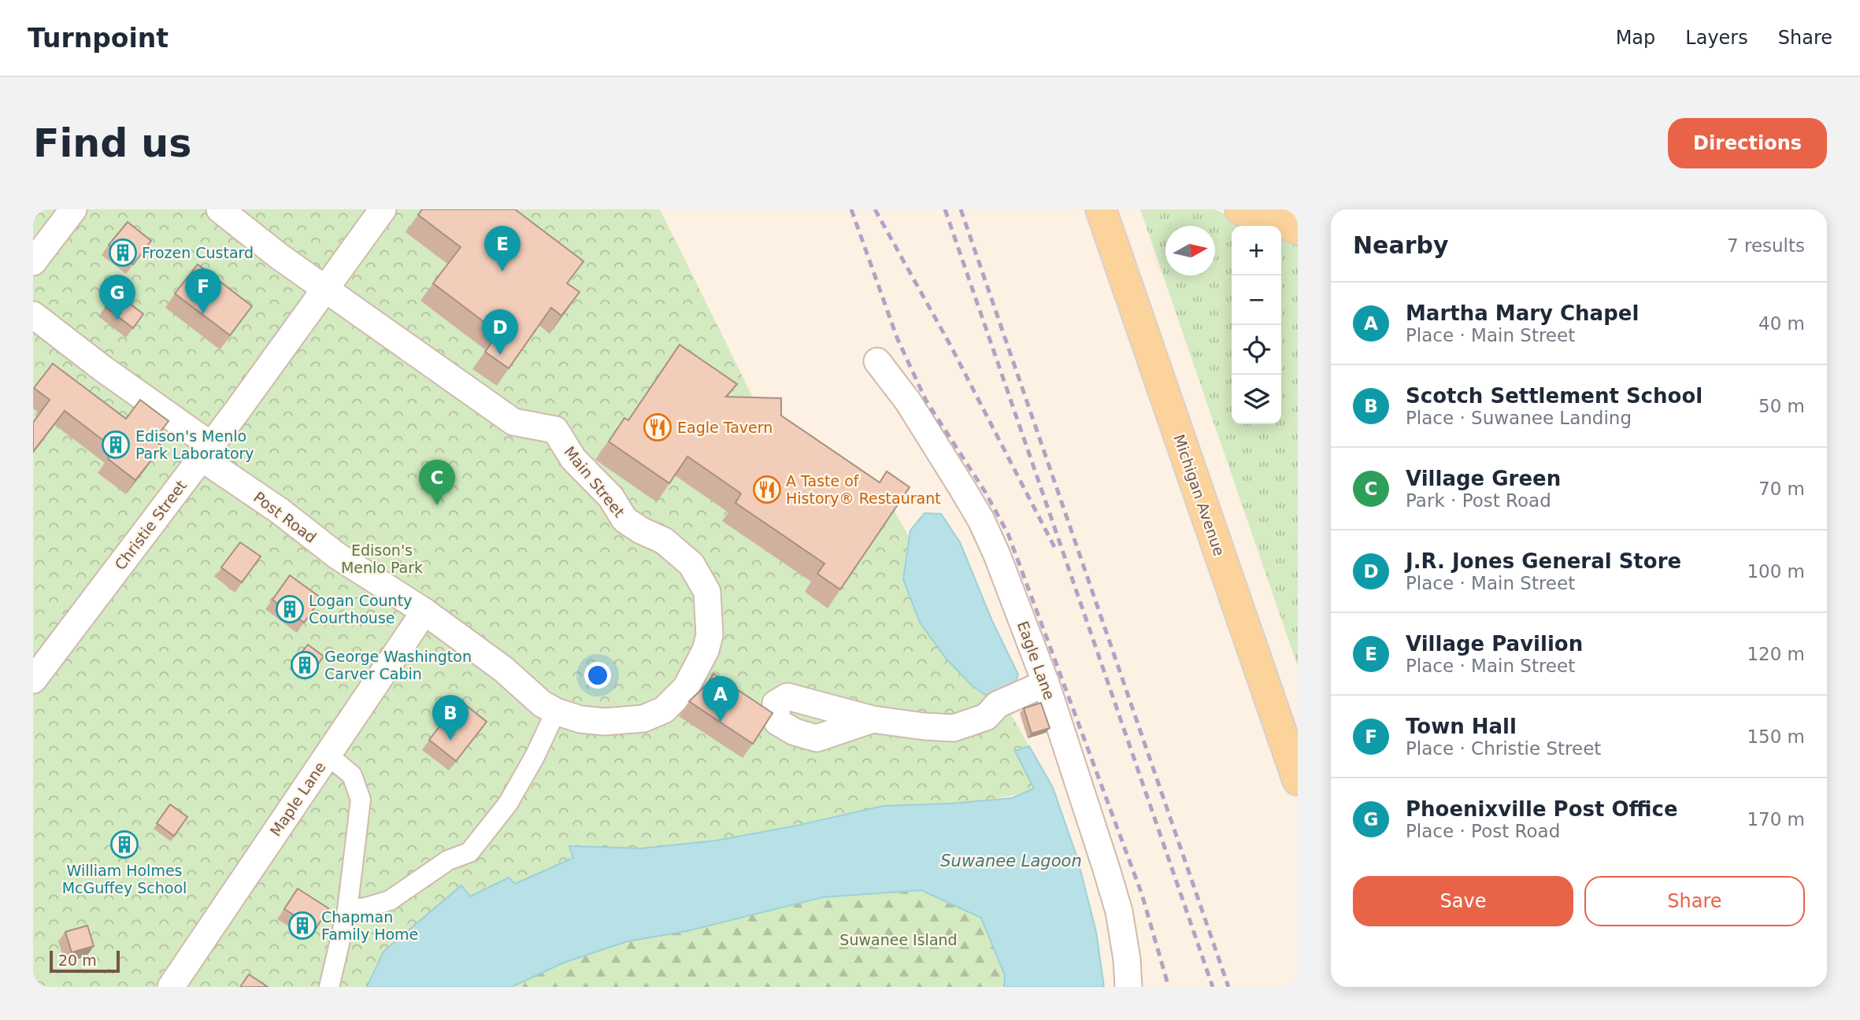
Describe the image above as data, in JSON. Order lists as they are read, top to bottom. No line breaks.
{"streets":{"main road":["Michigan Avenue"],"street":["Main Street","Post Road","Christie Street","Eagle Lane","Maple Lane"]},"crossings":[["Main Street","Post Road"],["Main Street","Christie Street"],["Main Street","Maple Lane"],["Post Road","Christie Street"],["Post Road","Maple Lane"]],"water":["Suwanee Lagoon"],"parks":["Edison's Menlo Park","Suwanee Island"],"places":{"building":["Frozen Custard","Edison's Menlo Park Laboratory","Logan County Courthouse","George Washington Carver Cabin","William Holmes McGuffey School","Chapman Family Home"],"restaurant":["Eagle Tavern","A Taste of History® Restaurant"]},"scale_bar":"20 m","north":"right","page":{"header":"Turnpoint","nav":["Map","Layers","Share"],"buttons":["Directions",["Save","Share"]],"title":"Find us","heading":["Nearby","7 results"],"map_buttons":["+","−"],"pins":["E","F","G","D","C","A","B"],"list":[{"mark":"A","name":"Martha Mary Chapel","note":"Place · Main Street","value":"40 m"},{"mark":"B","name":"Scotch Settlement School","note":"Place · Suwanee Landing","value":"50 m"},{"mark":"C","name":"Village Green","note":"Park · Post Road","value":"70 m"},{"mark":"D","name":"J.R. Jones General Store","note":"Place · Main Street","value":"100 m"},{"mark":"E","name":"Village Pavilion","note":"Place · Main Street","value":"120 m"},{"mark":"F","name":"Town Hall","note":"Place · Christie Street","value":"150 m"},{"mark":"G","name":"Phoenixville Post Office","note":"Place · Post Road","value":"170 m"}],"scale":"20 m"}}
